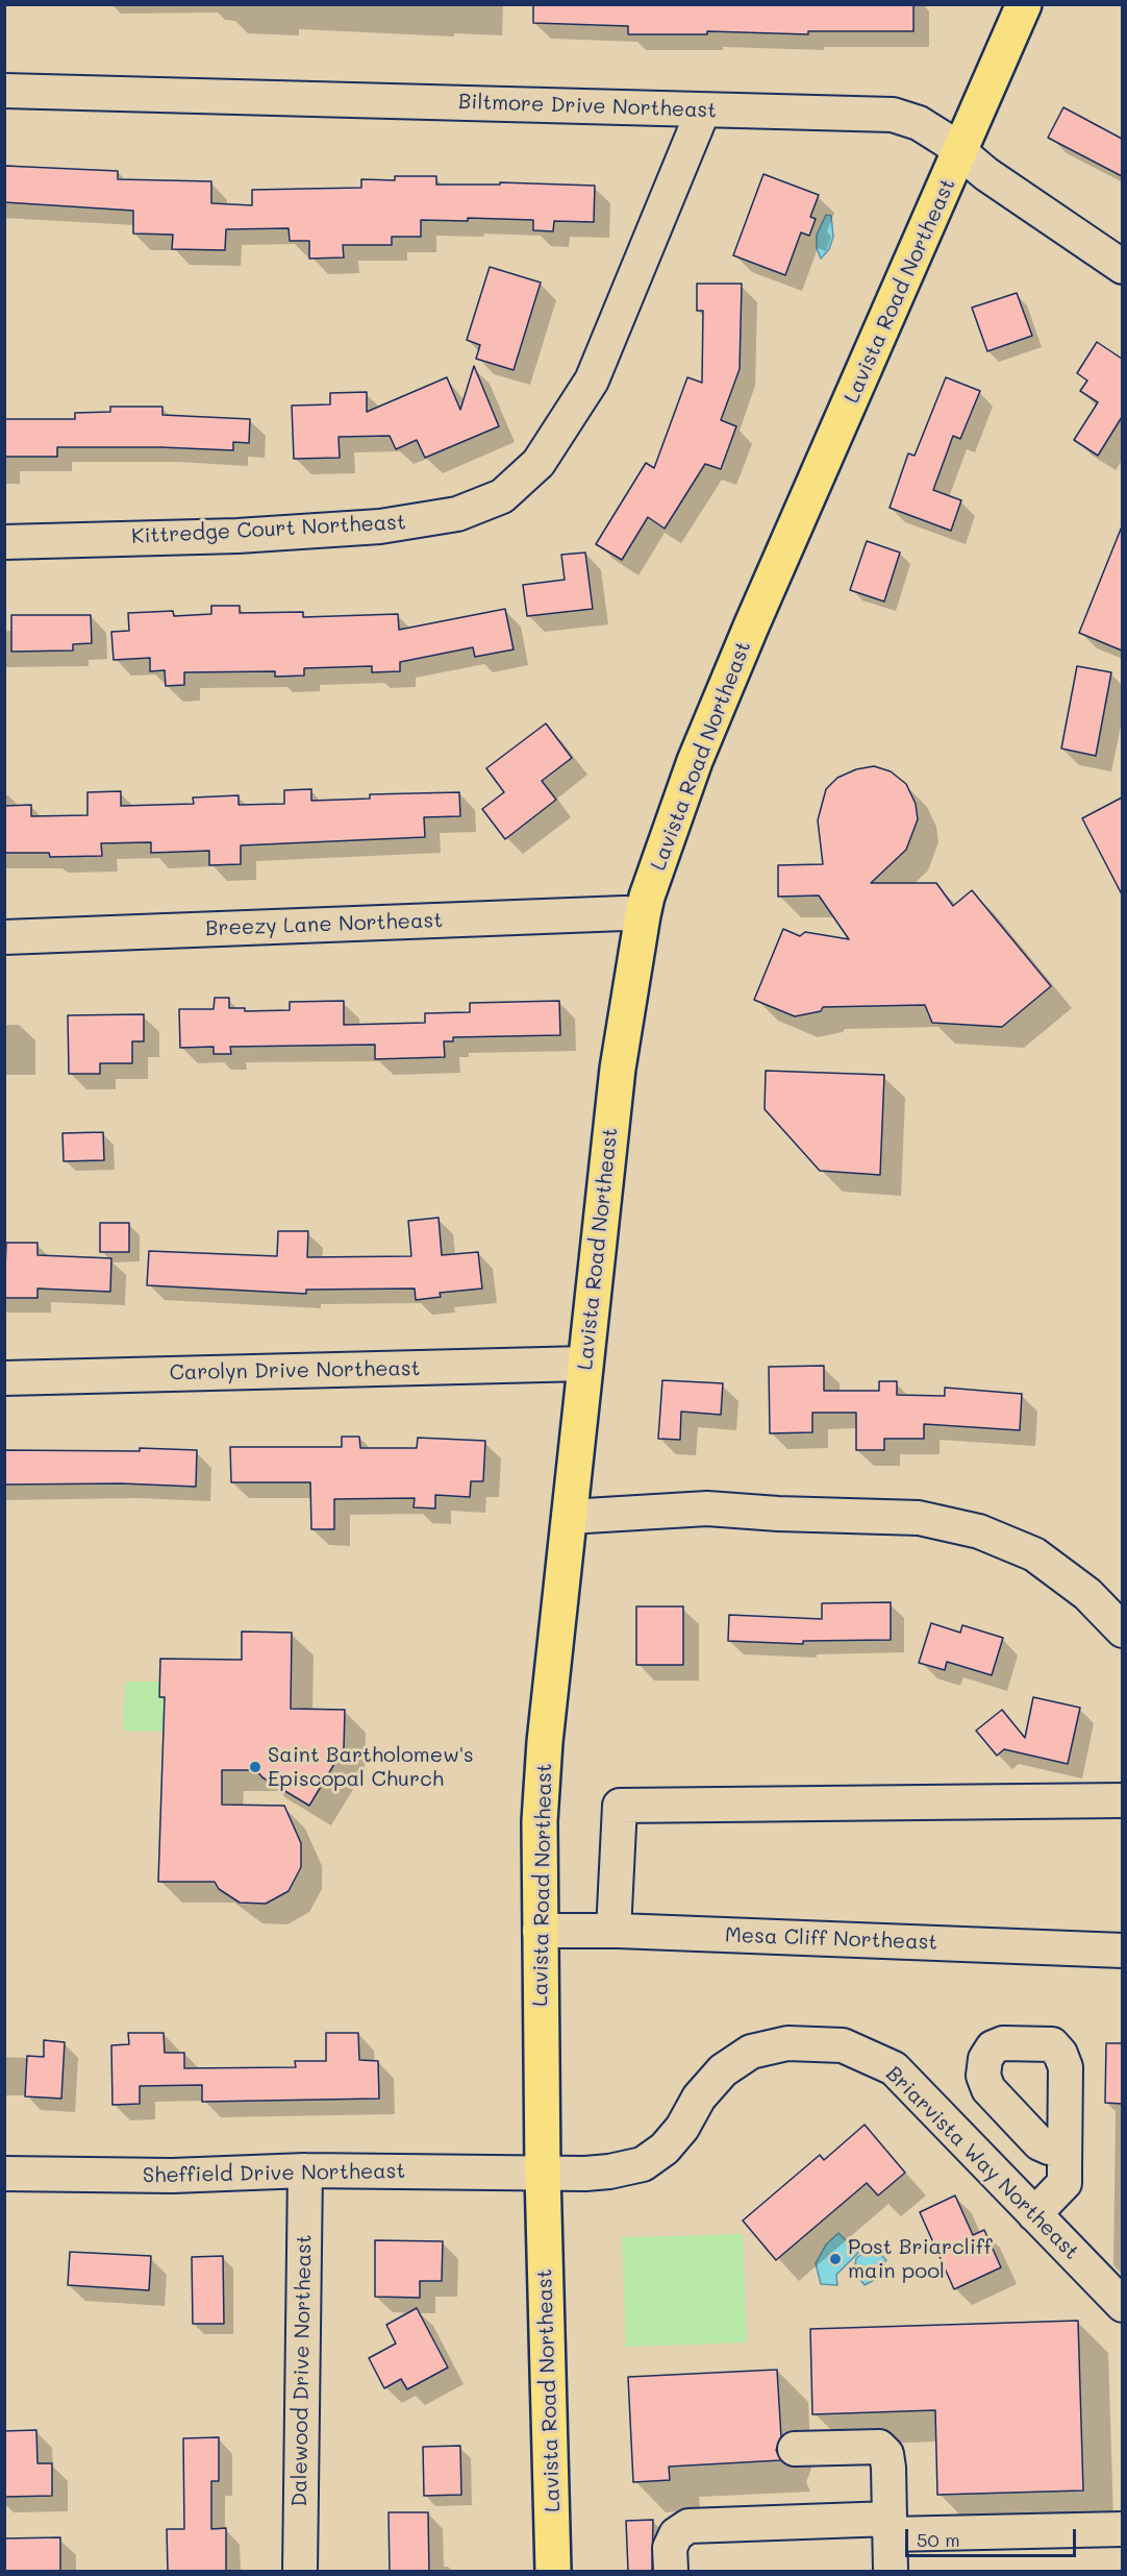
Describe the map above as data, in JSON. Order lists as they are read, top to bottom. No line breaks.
{"streets":{"main road":["Lavista Road Northeast"],"street":["Biltmore Drive Northeast","Kittredge Court Northeast","Breezy Lane Northeast","Carolyn Drive Northeast","Mesa Cliff Northeast","Briarvista Way Northeast","Sheffield Drive Northeast","Dalewood Drive Northeast"]},"crossings":[["Biltmore Drive Northeast","Lavista Road Northeast"],["Biltmore Drive Northeast","Kittredge Court Northeast"],["Lavista Road Northeast","Breezy Lane Northeast"],["Lavista Road Northeast","Carolyn Drive Northeast"],["Lavista Road Northeast","Mesa Cliff Northeast"],["Lavista Road Northeast","Briarvista Way Northeast"],["Lavista Road Northeast","Sheffield Drive Northeast"],["Briarvista Way Northeast","Sheffield Drive Northeast"],["Sheffield Drive Northeast","Dalewood Drive Northeast"]],"places":["Saint Bartholomew's Episcopal Church","Post Briarcliff main pool"],"scale_bar":"50 m"}
